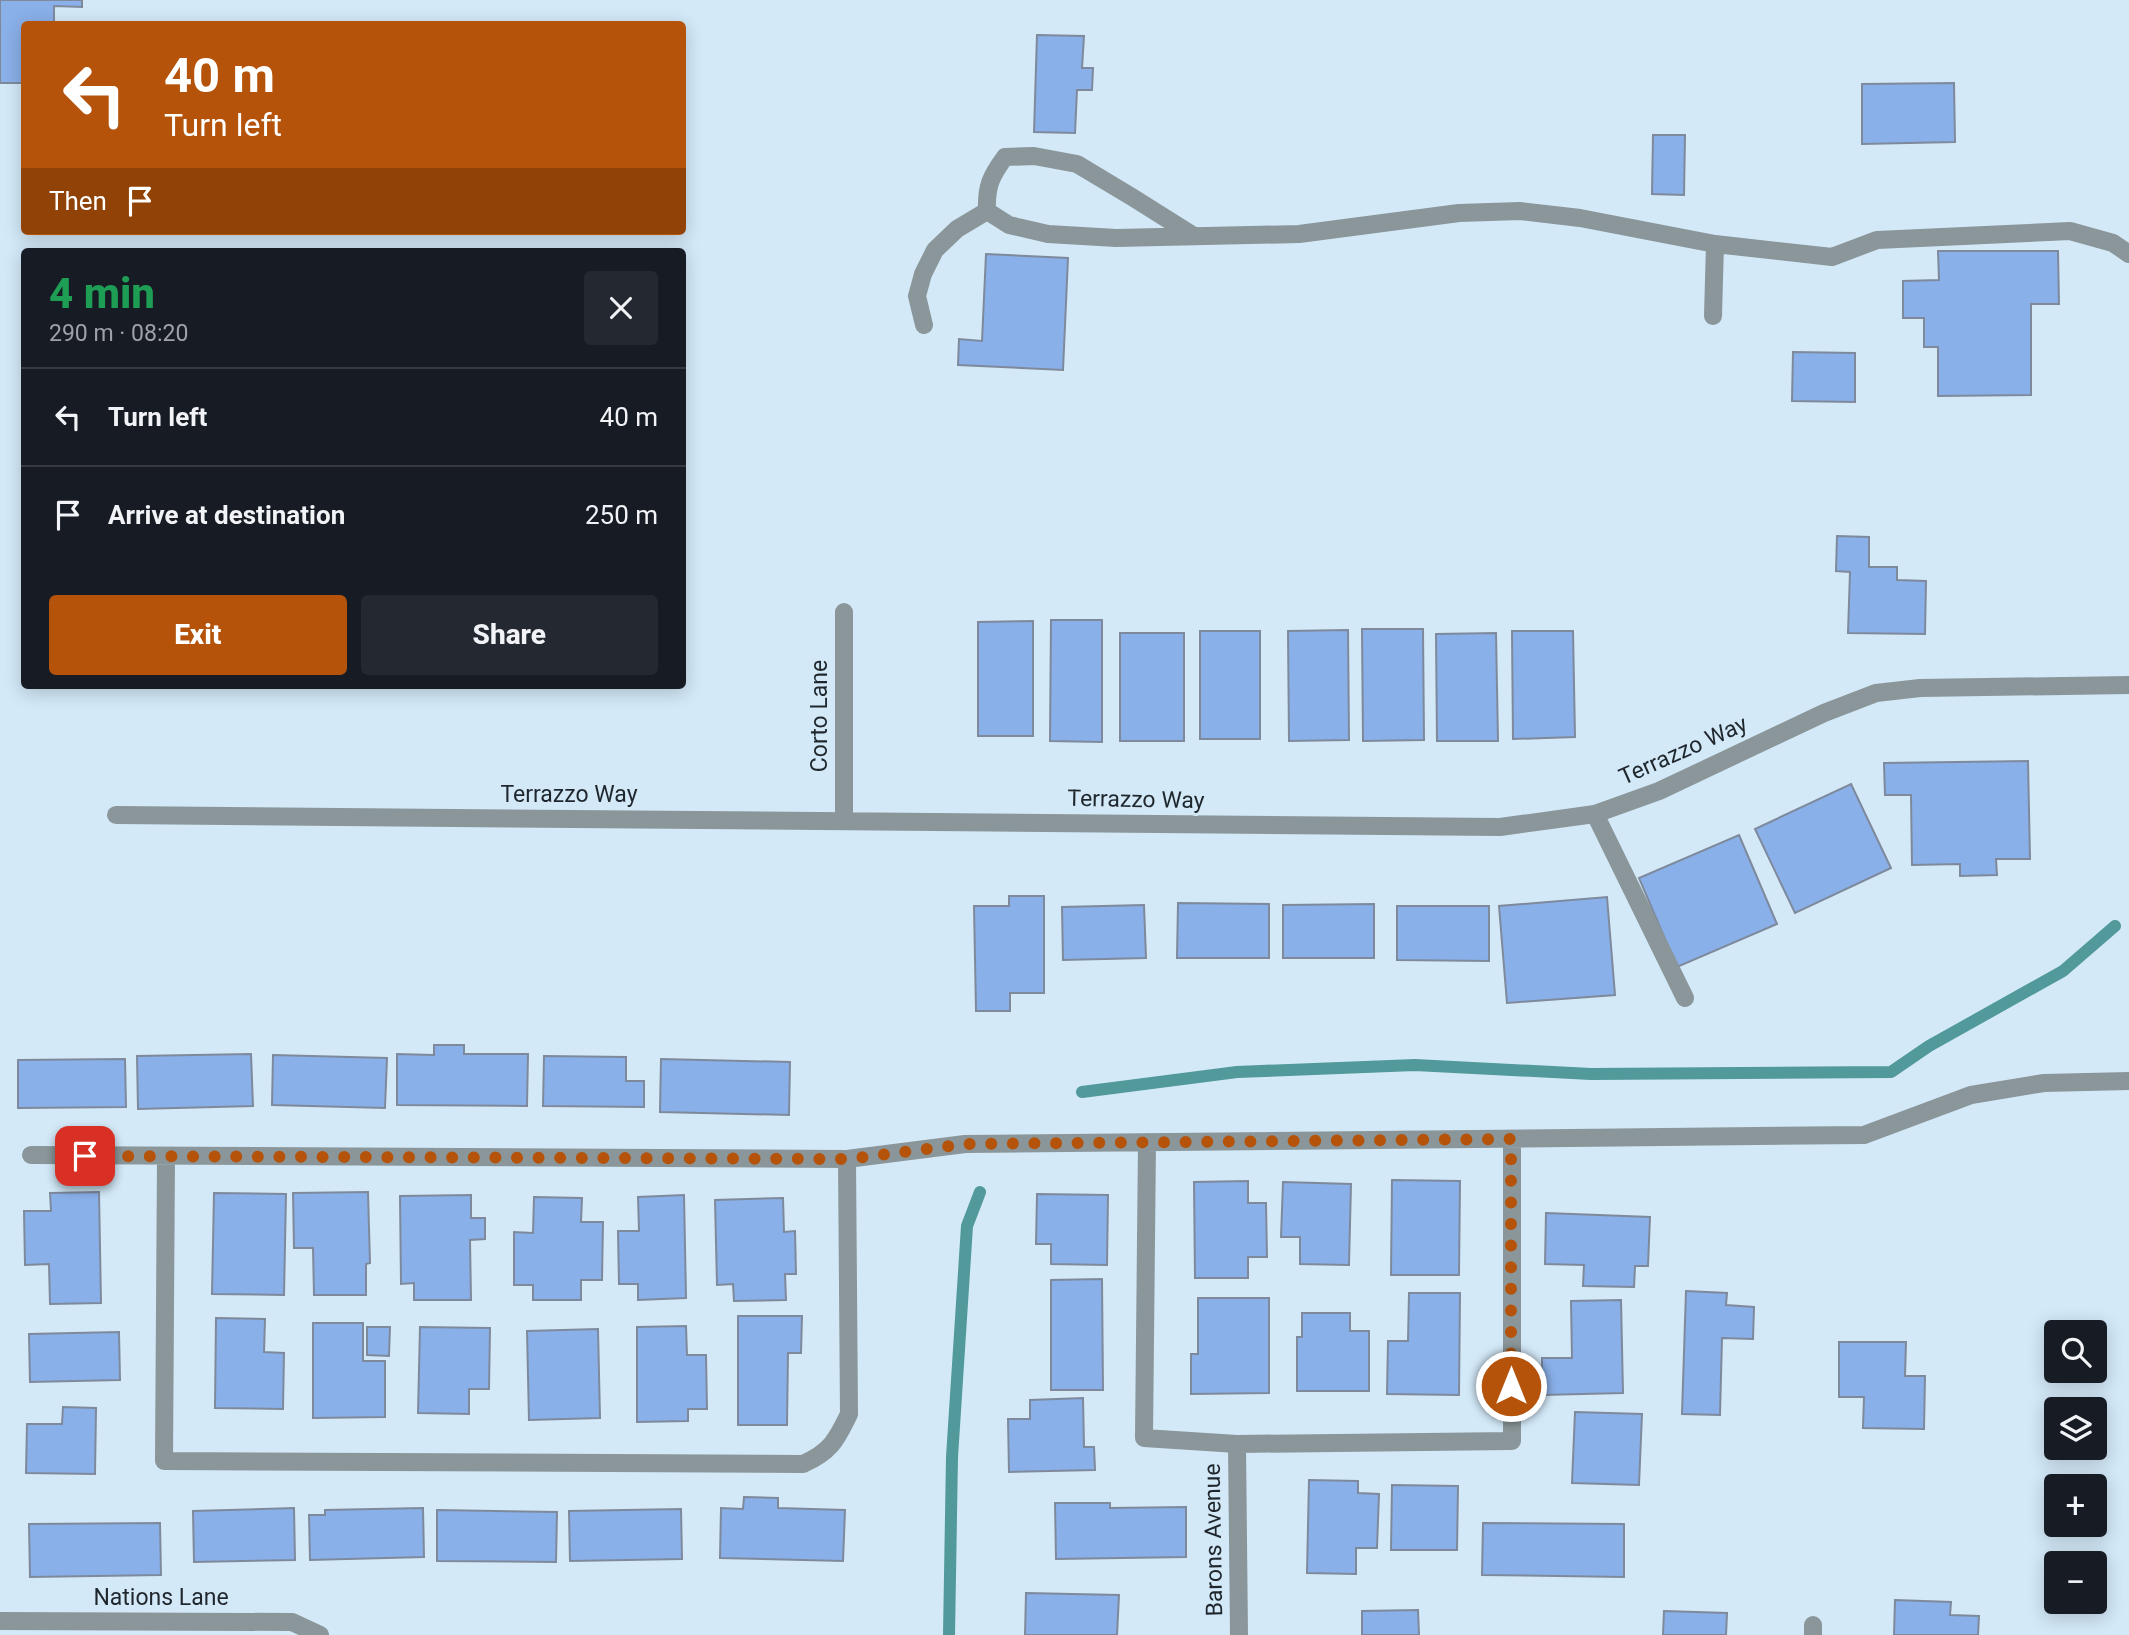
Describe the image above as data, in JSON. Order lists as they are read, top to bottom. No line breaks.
{"streets":{"street":["Corto Lane","Terrazzo Way","Barons Avenue","Nations Lane"]},"crossings":[["Corto Lane","Terrazzo Way"]],"page":{"turn":["40 m","Turn left"],"then":"Then","heading":["4 min","290 m · 08:20"],"list":[{"name":"Turn left","value":"40 m"},{"name":"Arrive at destination","value":"250 m"}],"buttons":["Exit","Share"],"map_buttons":["+","−"]}}
